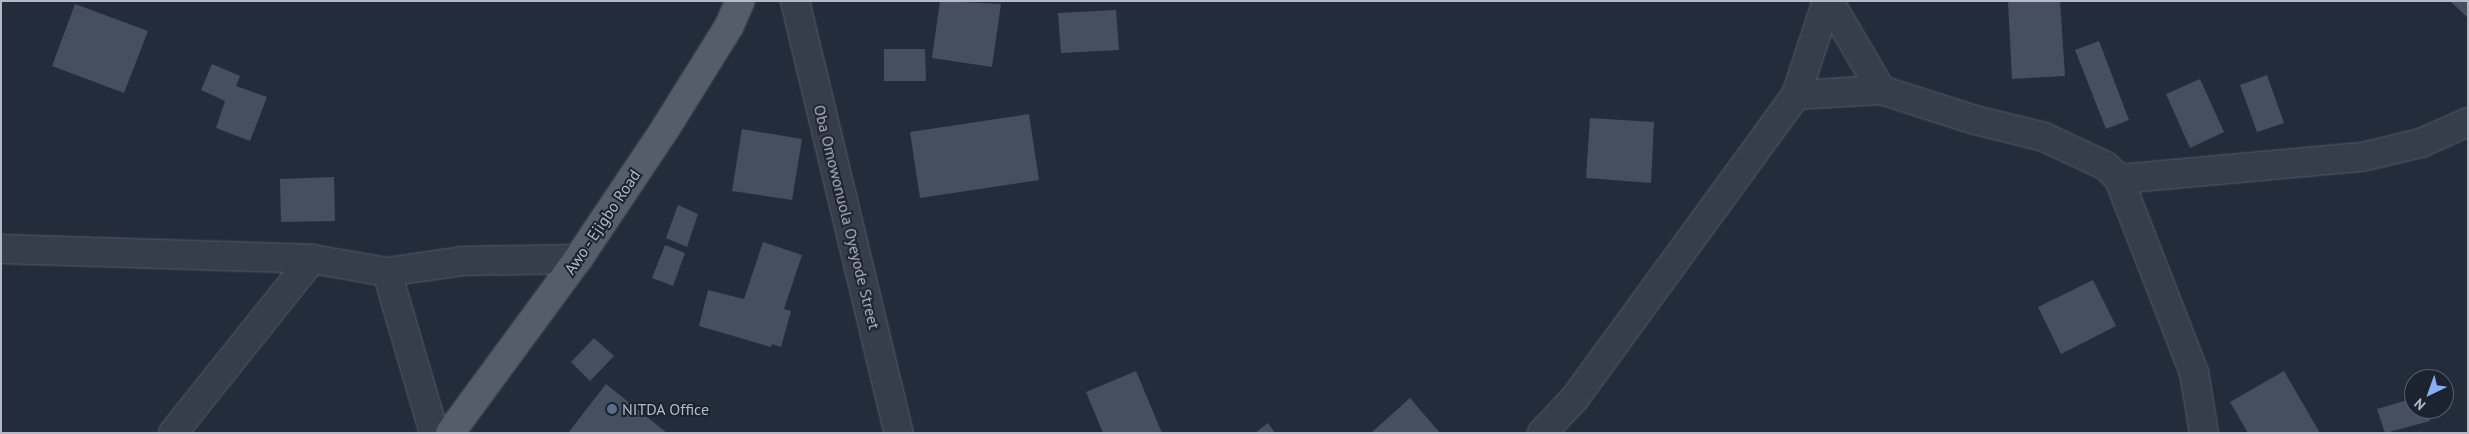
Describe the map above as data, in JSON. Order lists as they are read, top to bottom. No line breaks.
{"streets":{"main road":["Awo - Ejigbo Road"],"street":["Oba Omowonuola Oyeyode Street"]},"places":["NITDA Office"],"north":"bottom left"}
